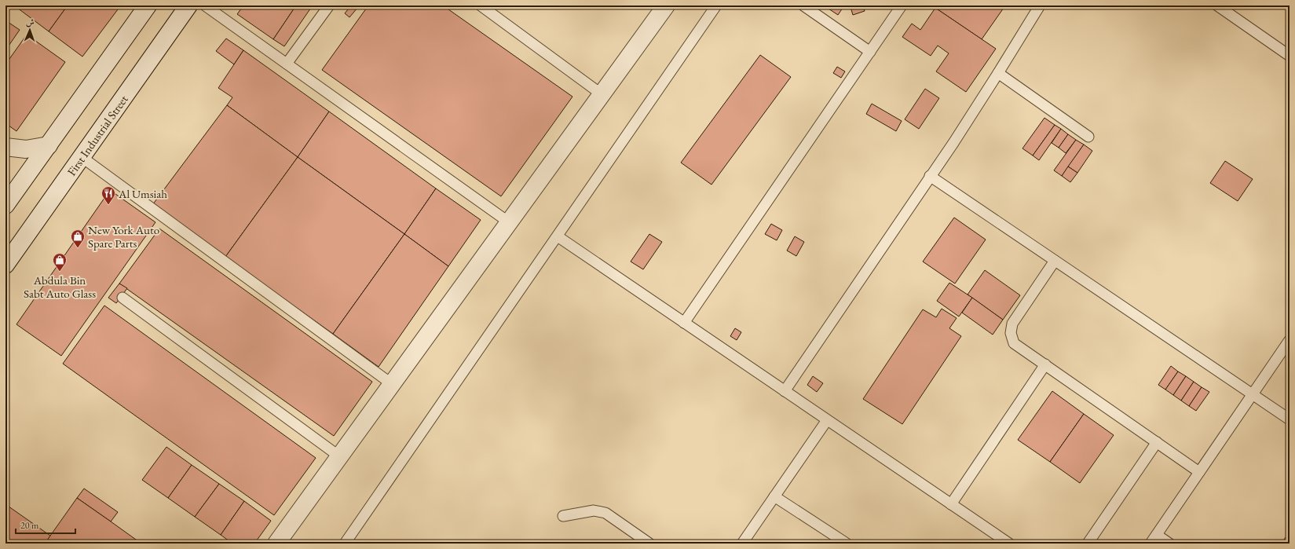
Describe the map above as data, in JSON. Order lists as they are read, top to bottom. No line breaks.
{"streets":{"street":["First Industrial Street"]},"places":{"restaurant":["Al Umsiah"],"shop":["New York Auto Spare Parts","Abdula Bin Sabt Auto Glass"]},"scale_bar":"20 m","north":"top"}
